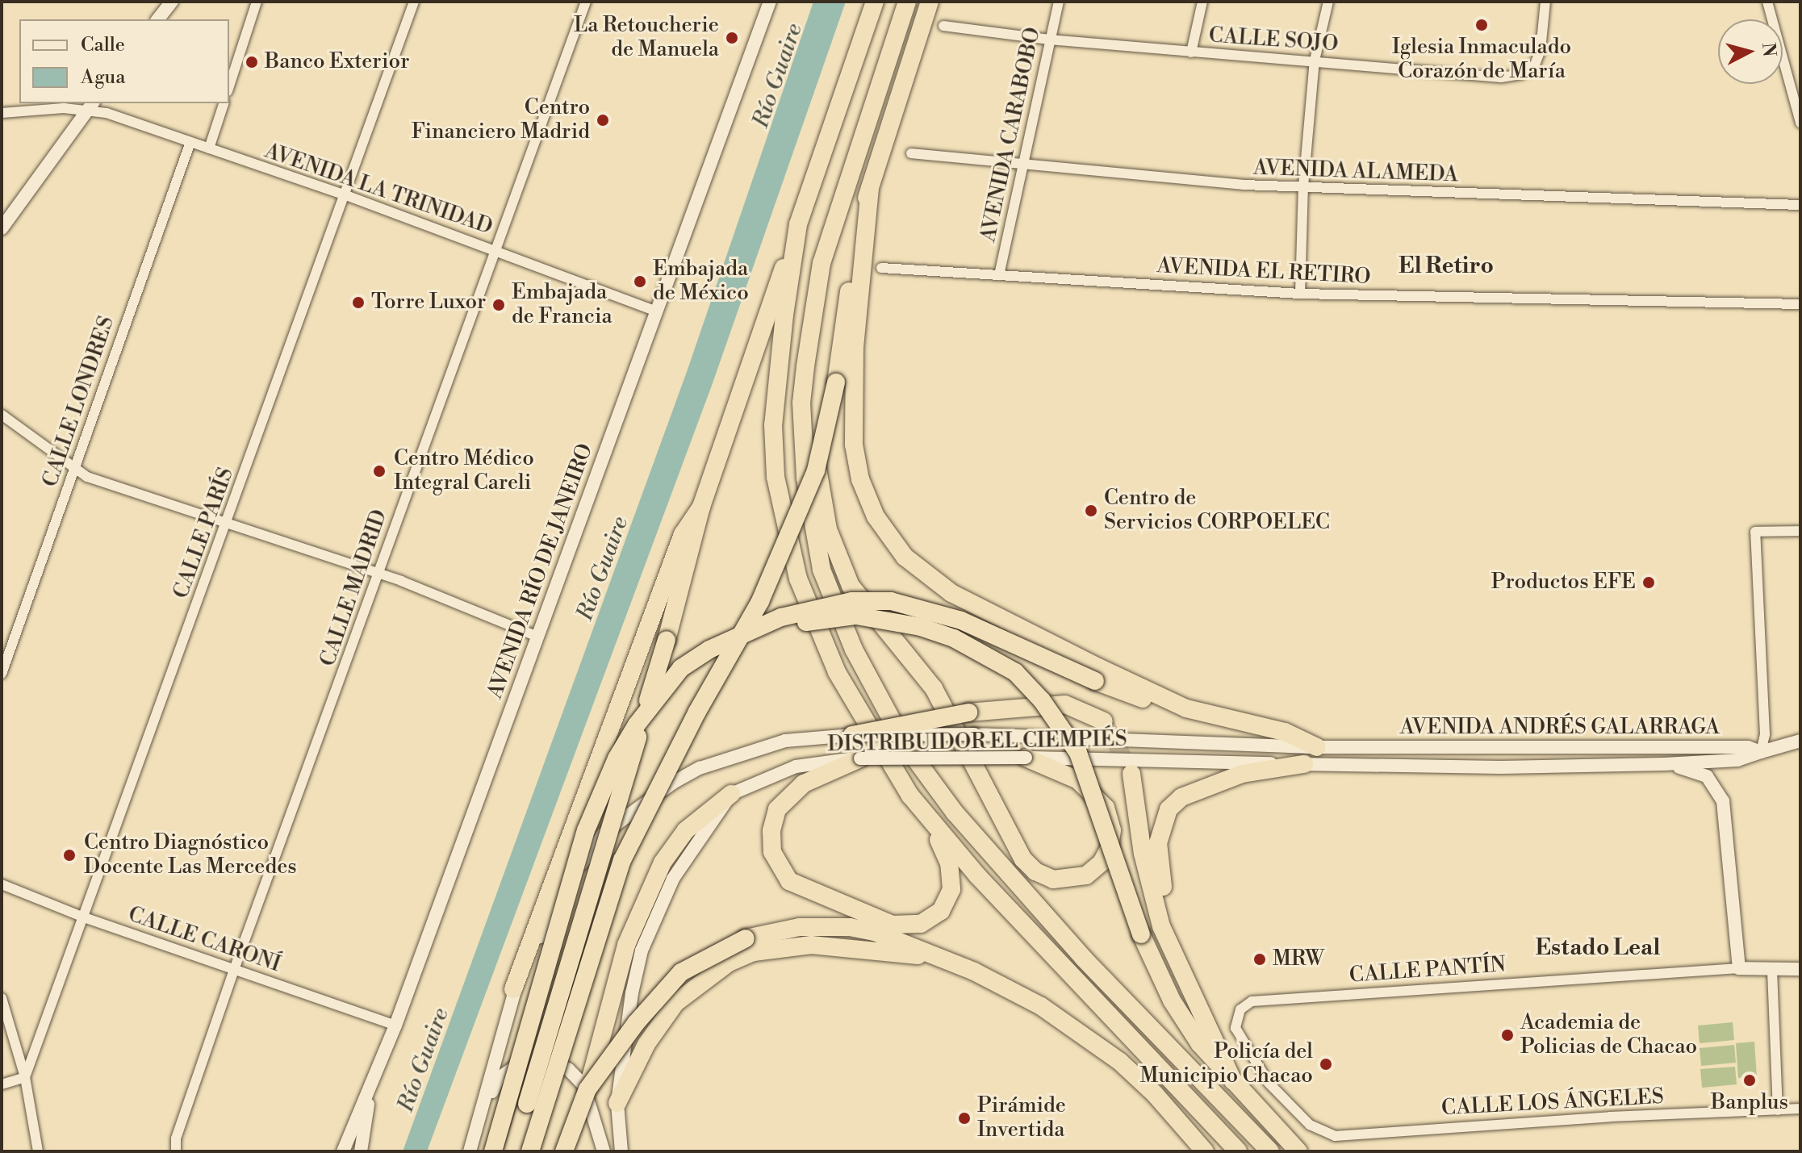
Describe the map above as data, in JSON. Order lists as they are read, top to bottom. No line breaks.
{"streets":{"street":["CALLE SOJO","AVENIDA CARABOBO","AVENIDA ALAMEDA","AVENIDA LA TRINIDAD","AVENIDA EL RETIRO","CALLE LONDRES","CALLE PARÍS","AVENIDA RÍO DE JANEIRO","CALLE MADRID","AVENIDA ANDRÉS GALARRAGA","DISTRIBUIDOR EL CIEMPIÉS","CALLE CARONÍ","CALLE PANTÍN","CALLE LOS ÁNGELES"]},"crossings":[["CALLE SOJO","AVENIDA CARABOBO"],["AVENIDA CARABOBO","AVENIDA ALAMEDA"],["AVENIDA CARABOBO","AVENIDA EL RETIRO"],["AVENIDA LA TRINIDAD","CALLE LONDRES"],["AVENIDA LA TRINIDAD","CALLE PARÍS"],["AVENIDA LA TRINIDAD","AVENIDA RÍO DE JANEIRO"],["AVENIDA LA TRINIDAD","CALLE MADRID"],["CALLE PARÍS","CALLE CARONÍ"],["AVENIDA RÍO DE JANEIRO","CALLE CARONÍ"],["CALLE MADRID","CALLE CARONÍ"],["AVENIDA ANDRÉS GALARRAGA","DISTRIBUIDOR EL CIEMPIÉS"],["CALLE PANTÍN","CALLE LOS ÁNGELES"]],"districts":["El Retiro","Estado Leal"],"water":["Río Guaire"],"places":["Iglesia Inmaculado Corazón de María","La Retoucherie de Manuela","Banco Exterior","Centro Financiero Madrid","Embajada de México","Torre Luxor","Embajada de Francia","Centro Médico Integral Careli","Centro de Servicios CORPOELEC","Productos EFE","Centro Diagnóstico Docente Las Mercedes","MRW","Academia de Policias de Chacao","Policía del Municipio Chacao","Banplus","Pirámide Invertida"],"legend":["Calle","Agua"],"north":"right"}
